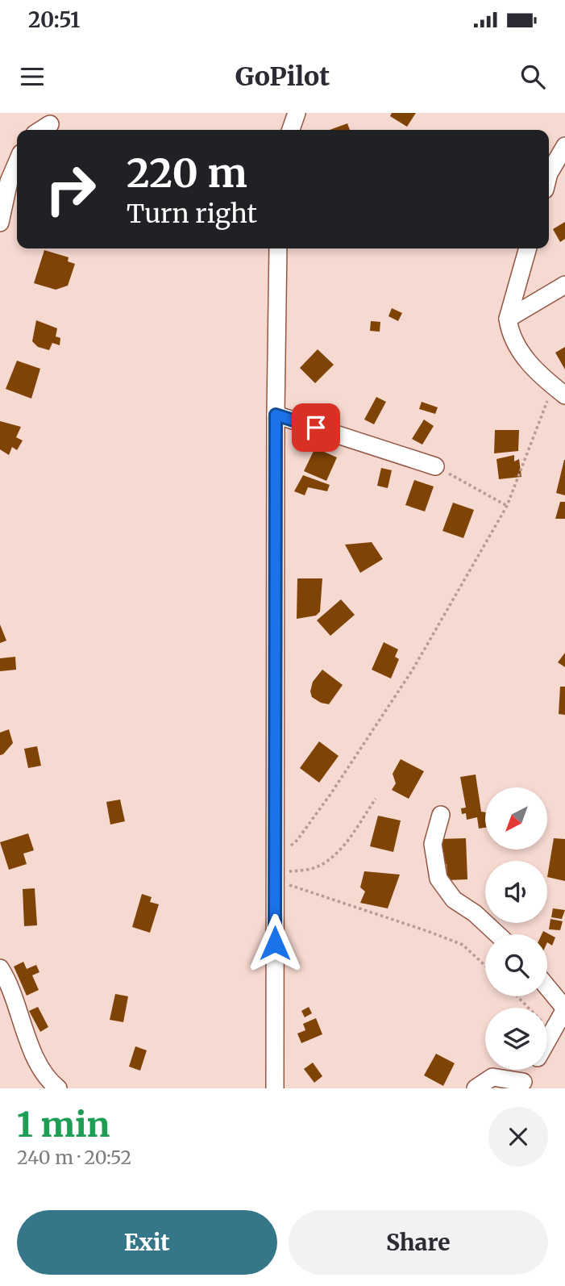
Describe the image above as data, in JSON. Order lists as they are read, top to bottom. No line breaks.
{"north":"bottom left","page":{"status":"20:51","header":"GoPilot","turn":["220 m","Turn right"],"heading":["1 min","240 m · 20:52"],"buttons":["Exit","Share"]}}
